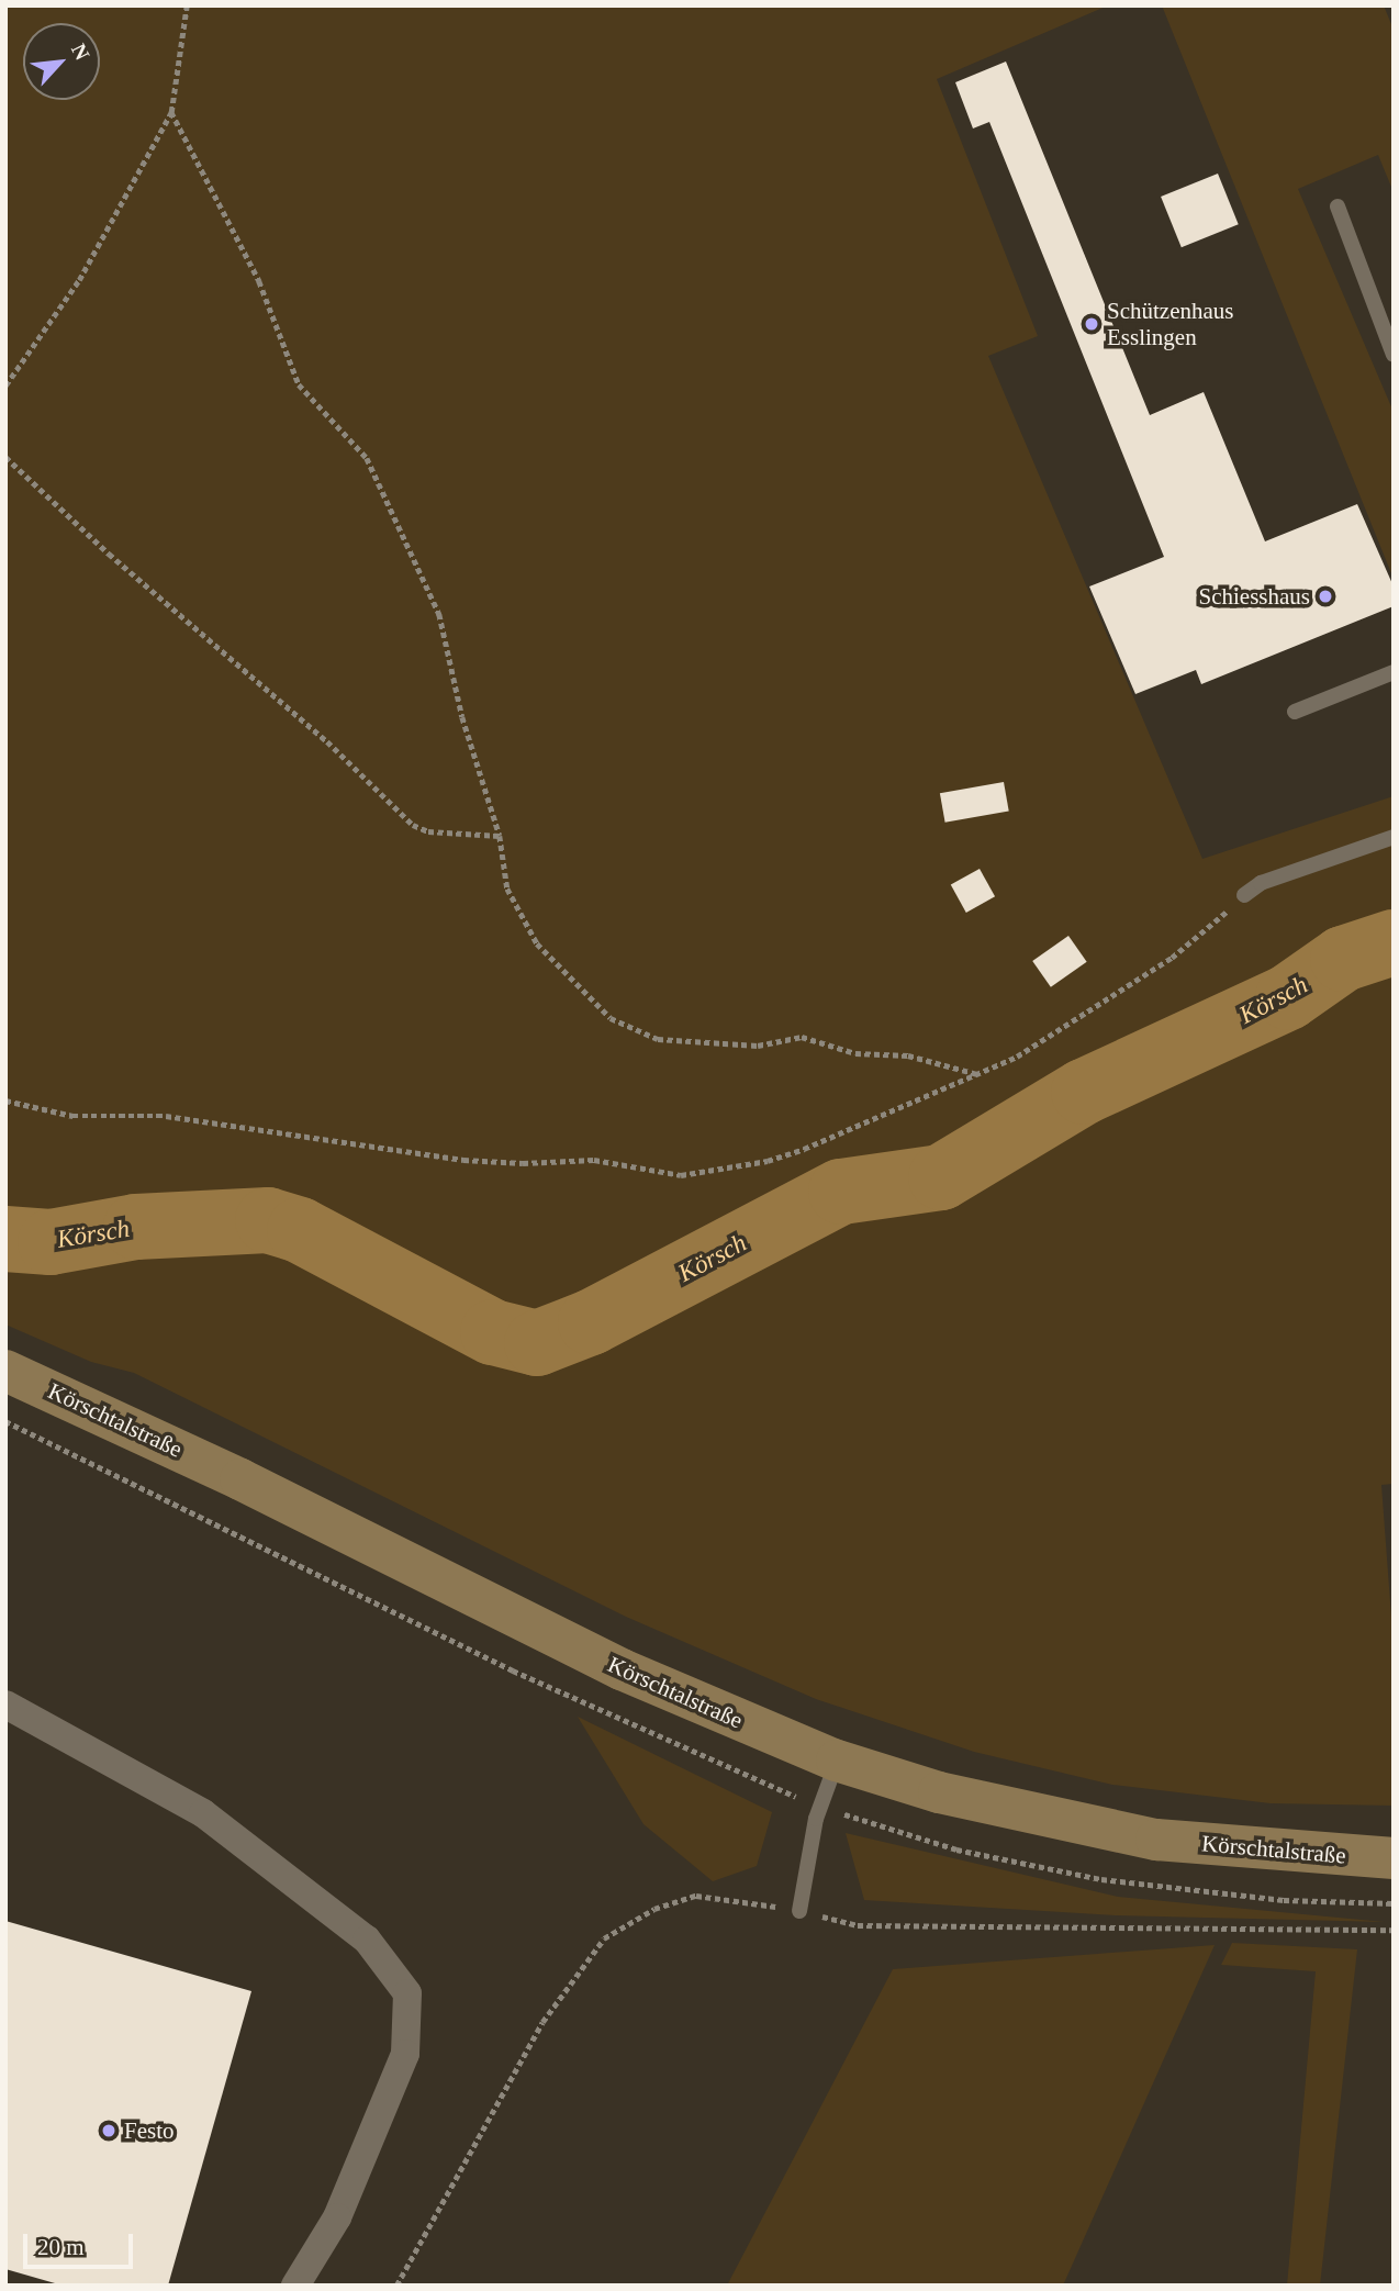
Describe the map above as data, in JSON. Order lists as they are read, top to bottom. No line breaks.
{"streets":{"main road":["Körschtalstraße"]},"water":["Körsch"],"places":["Schützenhaus Esslingen","Schiesshaus","Festo"],"scale_bar":"20 m","north":"top right"}
